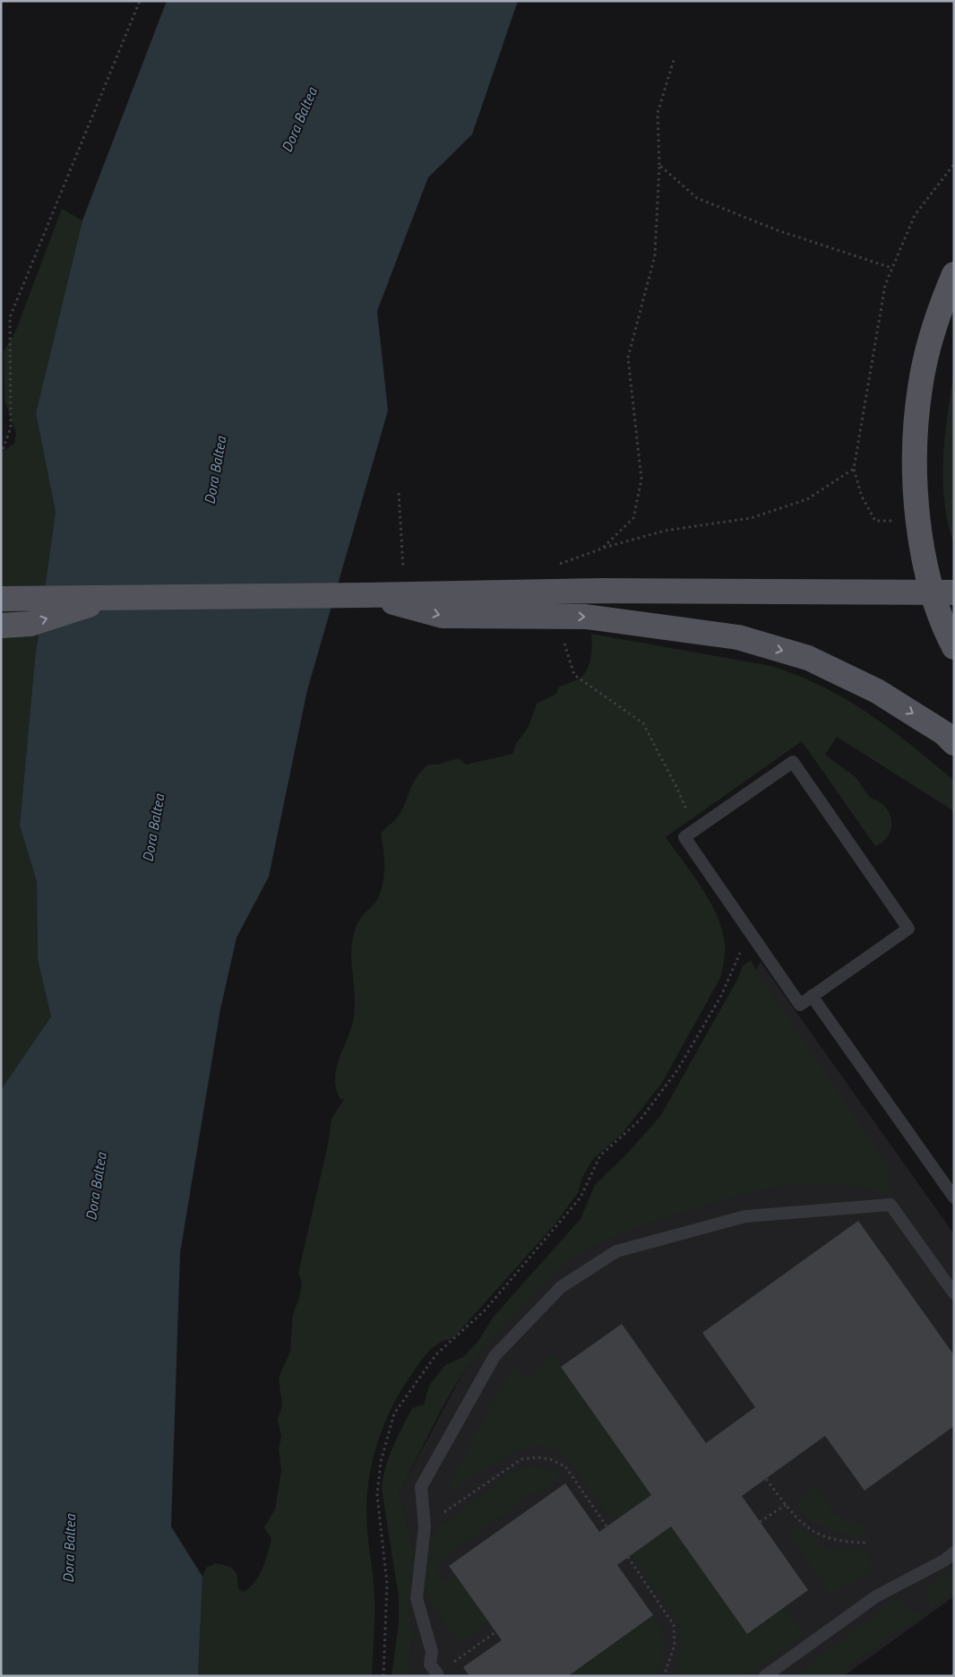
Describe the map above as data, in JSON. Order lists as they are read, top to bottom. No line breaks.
{"water":["Dora Baltea"]}
